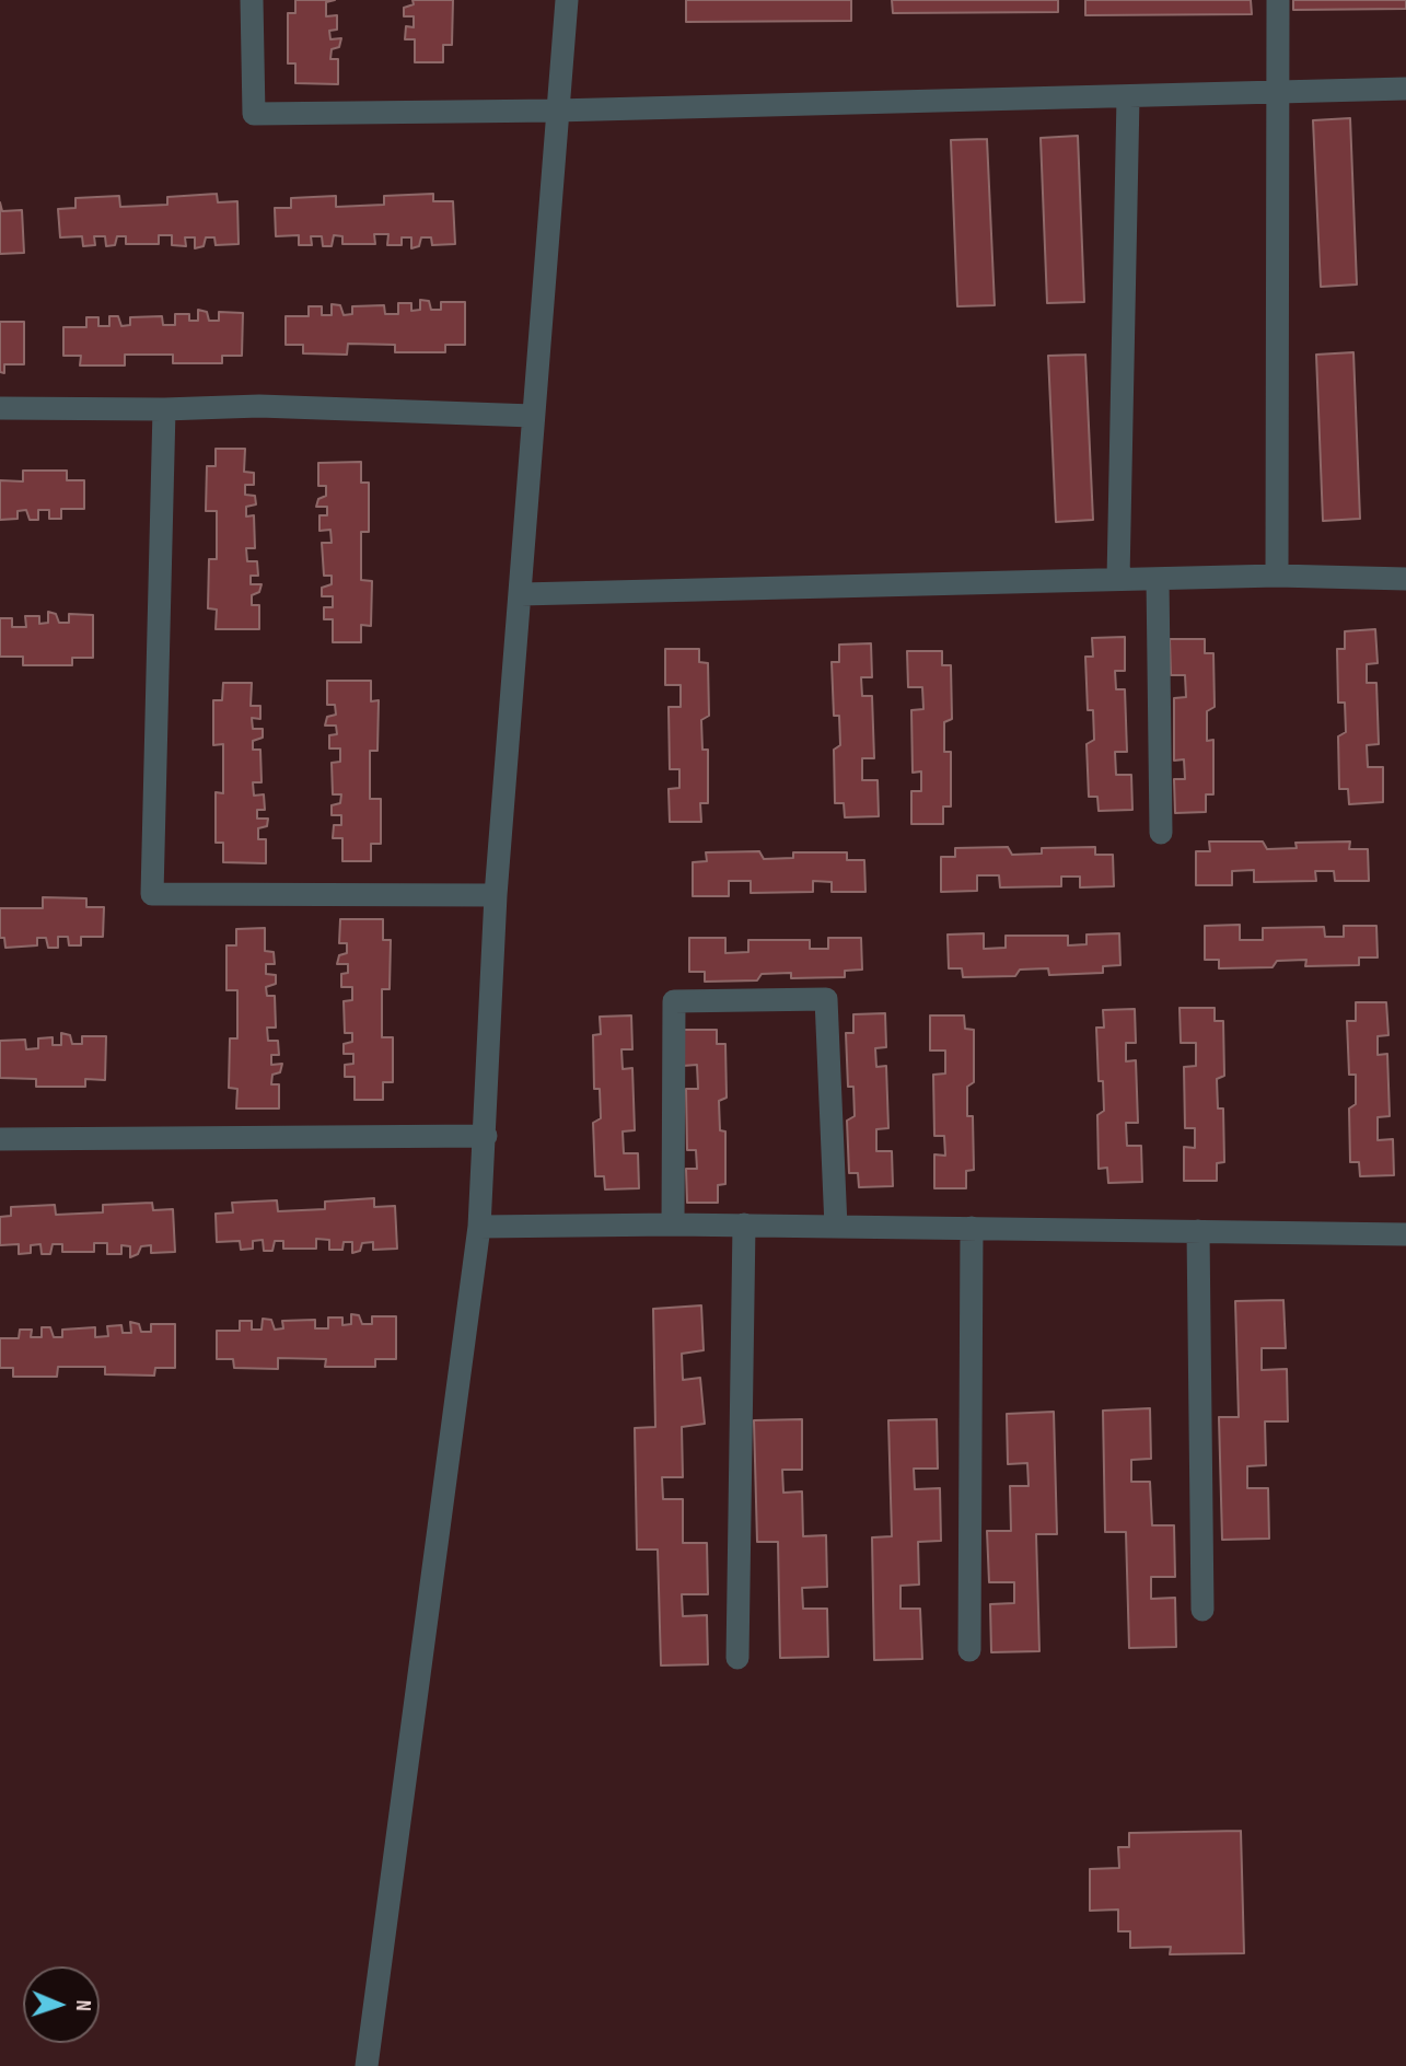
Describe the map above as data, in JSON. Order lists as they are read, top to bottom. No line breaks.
{"north":"right"}
